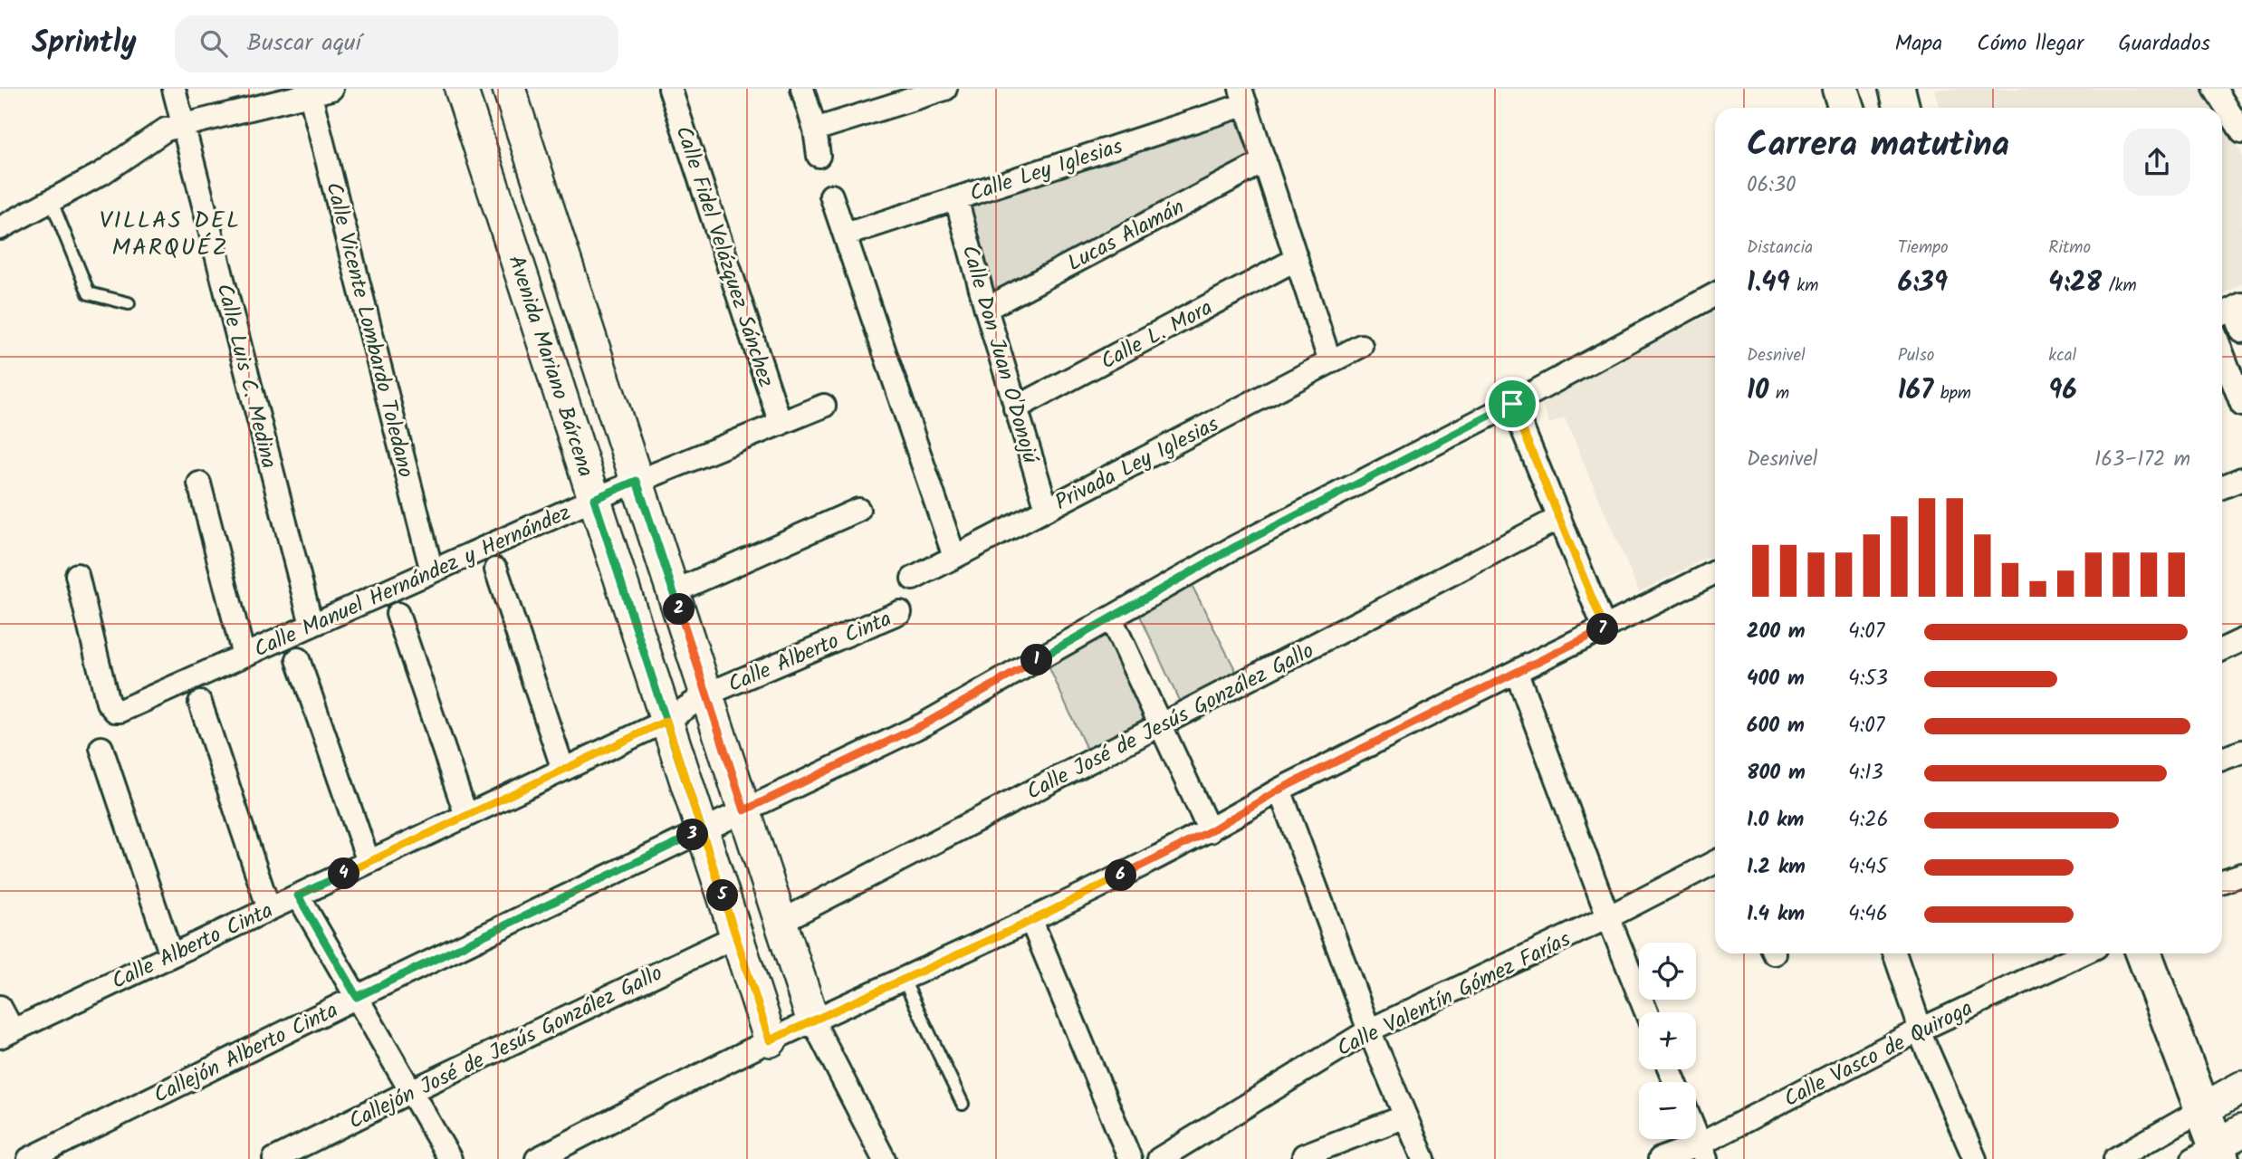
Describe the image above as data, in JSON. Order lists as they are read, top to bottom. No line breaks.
{"streets":{"street":["Calle Ley Iglesias","Lucas Alamán","Calle Fidel Velázquez Sánchez","Calle Vicente Lombardo Toledano","Calle L. Mora","Calle Don Juan O'Donojú","Avenida Mariano Bárcena","Calle Luis C. Medina","Privada Ley Iglesias","Calle Manuel Hernández y Hernández","Calle Alberto Cinta","Calle José de Jesús González Gallo","Calle Valentín Gómez Farías","Callejón José de Jesús González Gallo","Callejón Alberto Cinta","Calle Vasco de Quiroga"]},"crossings":[["Calle Ley Iglesias","Lucas Alamán"],["Calle Ley Iglesias","Calle L. Mora"],["Calle Ley Iglesias","Calle Don Juan O'Donojú"],["Calle Ley Iglesias","Privada Ley Iglesias"],["Lucas Alamán","Calle Don Juan O'Donojú"],["Calle Fidel Velázquez Sánchez","Calle Manuel Hernández y Hernández"],["Calle Vicente Lombardo Toledano","Calle Manuel Hernández y Hernández"],["Calle L. Mora","Calle Don Juan O'Donojú"],["Calle Don Juan O'Donojú","Privada Ley Iglesias"],["Avenida Mariano Bárcena","Calle Manuel Hernández y Hernández"],["Avenida Mariano Bárcena","Calle Alberto Cinta"],["Avenida Mariano Bárcena","Calle José de Jesús González Gallo"],["Avenida Mariano Bárcena","Callejón José de Jesús González Gallo"],["Avenida Mariano Bárcena","Callejón Alberto Cinta"],["Calle Luis C. Medina","Calle Manuel Hernández y Hernández"]],"districts":["VILLAS DEL MARQUÉZ"],"page":{"header":"Sprintly","search":"Buscar aquí","nav":["Mapa","Cómo llegar","Guardados"],"heading":["Carrera matutina","06:30"],"stats":[["Distancia","1.49 km"],["Tiempo","6:39"],["Ritmo","4:28 /km"],["Desnivel","10 m"],["Pulso","167 bpm"],["kcal","96"]],"chart":["Desnivel","163–172 m"],"pins":["2","7","1","3","4","6","5"],"list":[{"name":"200 m","note":"4:07"},{"name":"400 m","note":"4:53"},{"name":"600 m","note":"4:07"},{"name":"800 m","note":"4:13"},{"name":"1.0 km","note":"4:26"},{"name":"1.2 km","note":"4:45"},{"name":"1.4 km","note":"4:46"}],"map_buttons":["+","−"]}}
